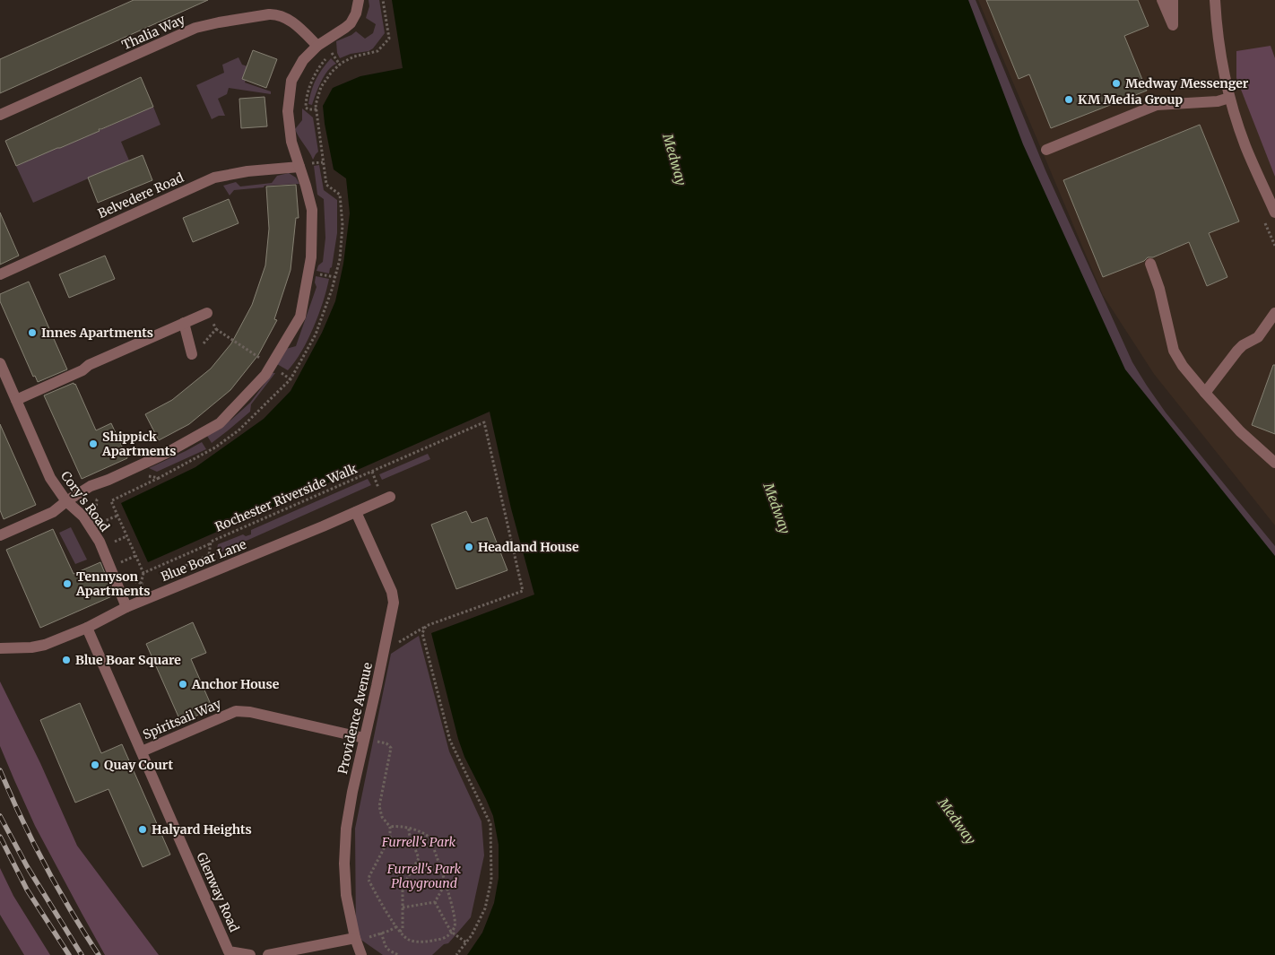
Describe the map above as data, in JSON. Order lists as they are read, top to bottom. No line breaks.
{"streets":{"street":["Thalia Way","Belvedere Road","Cory's Road","Blue Boar Lane","Providence Avenue","Spiritsail Way","Glenway Road"],"path":["Rochester Riverside Walk"]},"crossings":[["Cory's Road","Blue Boar Lane"],["Blue Boar Lane","Providence Avenue"],["Blue Boar Lane","Glenway Road"],["Providence Avenue","Spiritsail Way"],["Spiritsail Way","Glenway Road"]],"water":["Medway"],"parks":["Furrell's Park","Furrell's Park Playground"],"places":["Medway Messenger","KM Media Group","Innes Apartments","Shippick Apartments","Headland House","Tennyson Apartments","Blue Boar Square","Anchor House","Quay Court","Halyard Heights"]}
